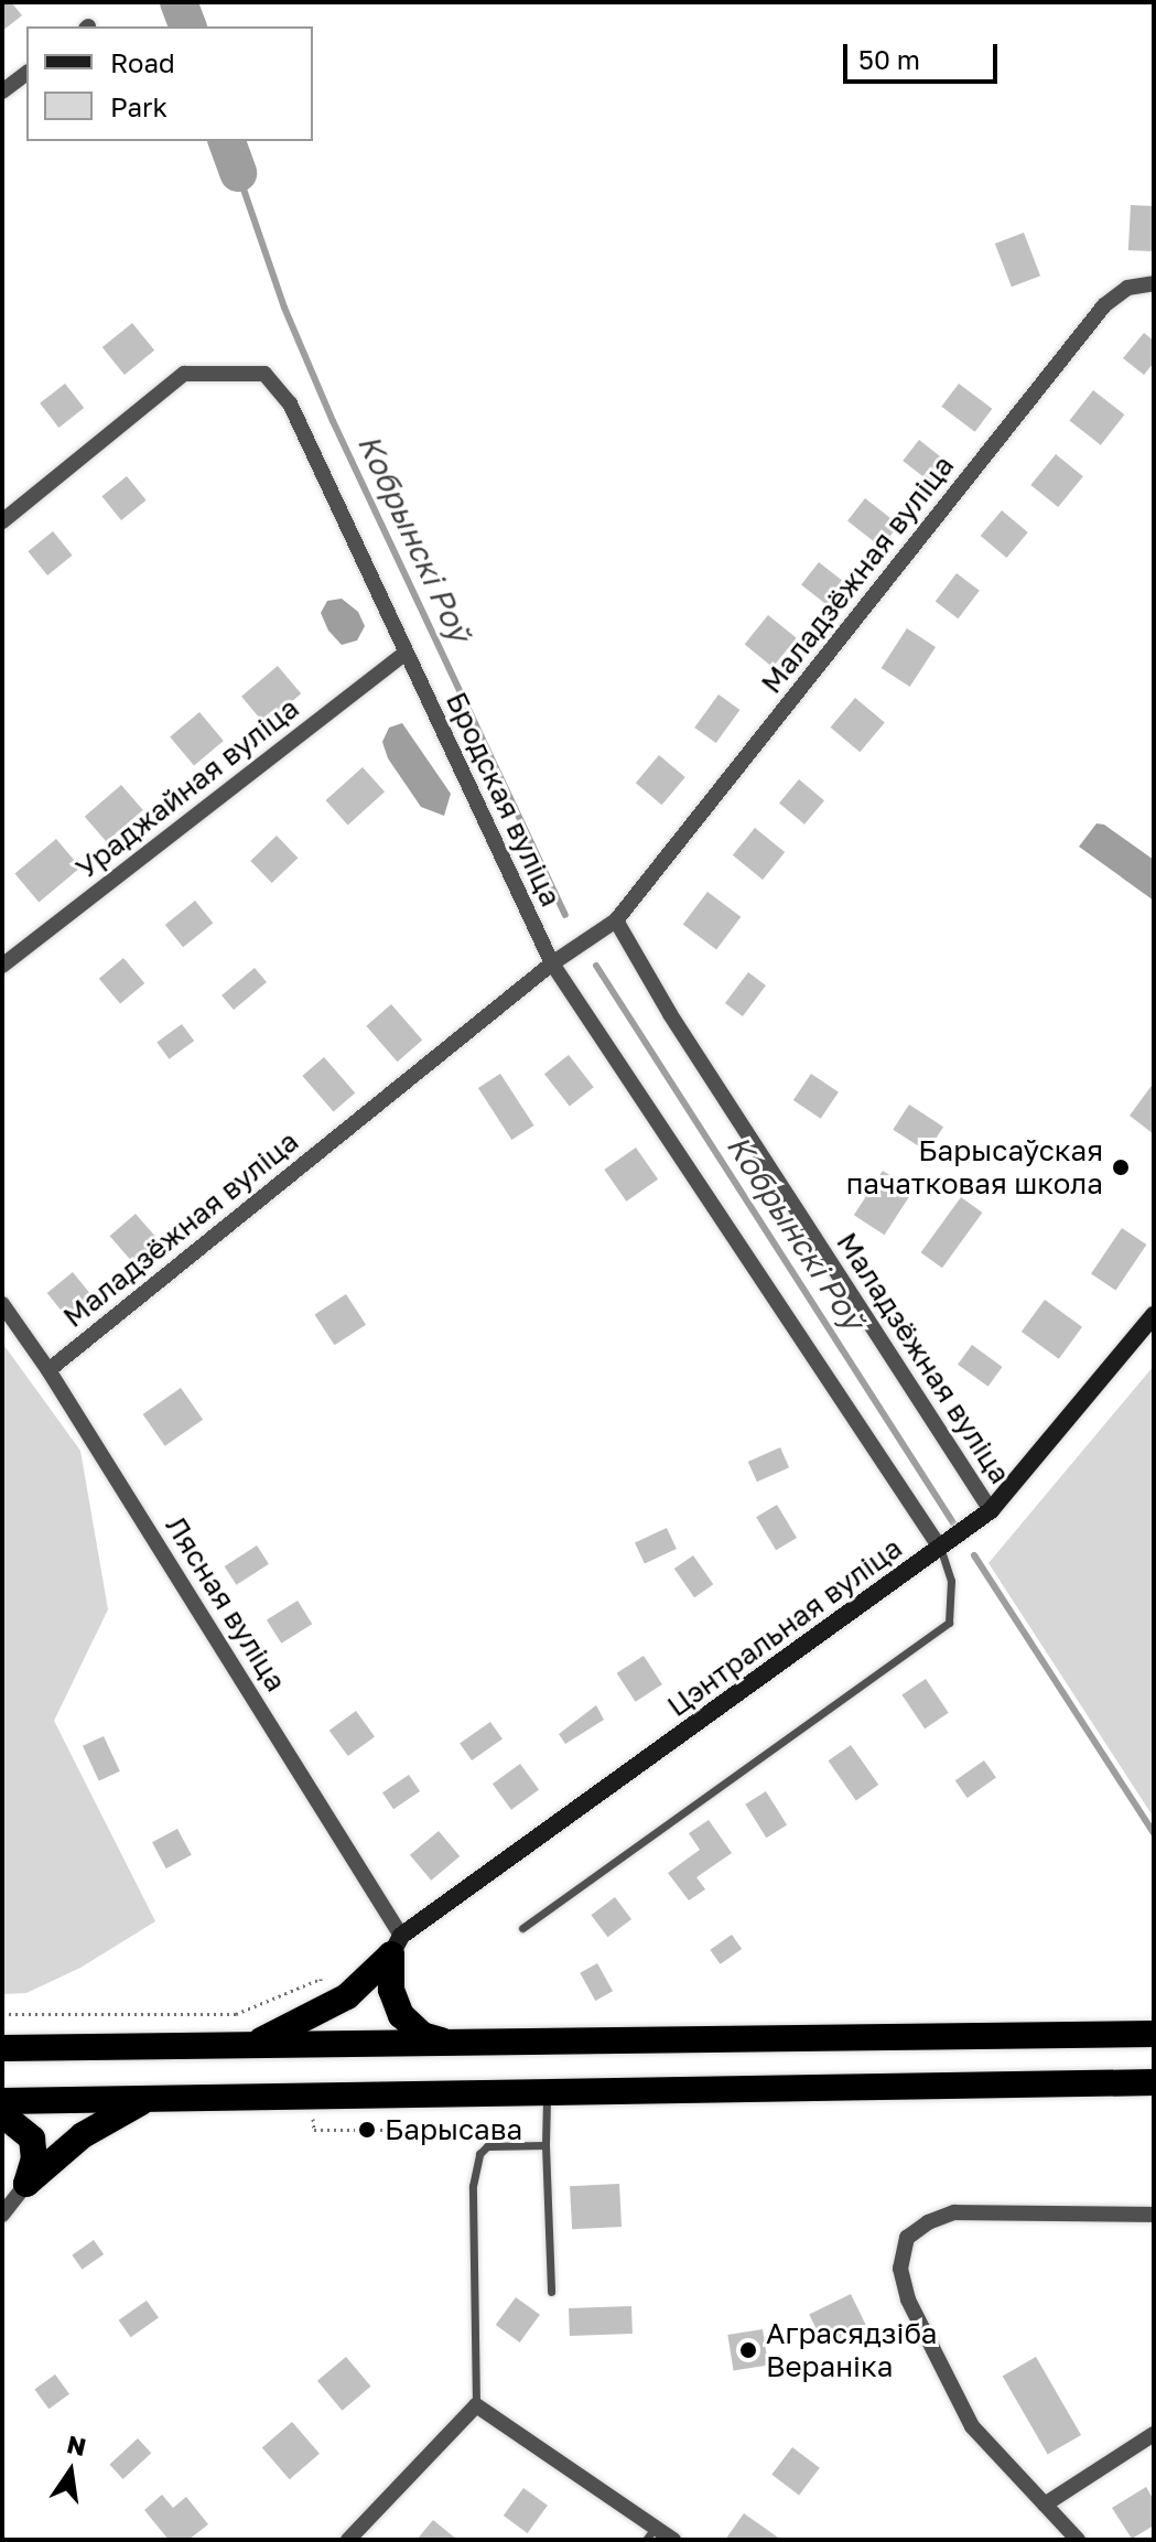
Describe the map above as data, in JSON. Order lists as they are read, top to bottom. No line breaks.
{"streets":{"street":["Маладзёжная вуліца","Ураджайная вуліца","Бродская вуліца","Лясная вуліца","Цэнтральная вуліца"]},"crossings":[["Маладзёжная вуліца","Бродская вуліца"],["Маладзёжная вуліца","Лясная вуліца"],["Маладзёжная вуліца","Цэнтральная вуліца"],["Ураджайная вуліца","Бродская вуліца"],["Лясная вуліца","Цэнтральная вуліца"]],"water":["Кобрынскі Роў"],"places":["Барысаўская пачатковая школа","Барысава","Аграсядзіба Вераніка"],"legend":["Road","Park"],"scale_bar":"50 m","north":"top"}
